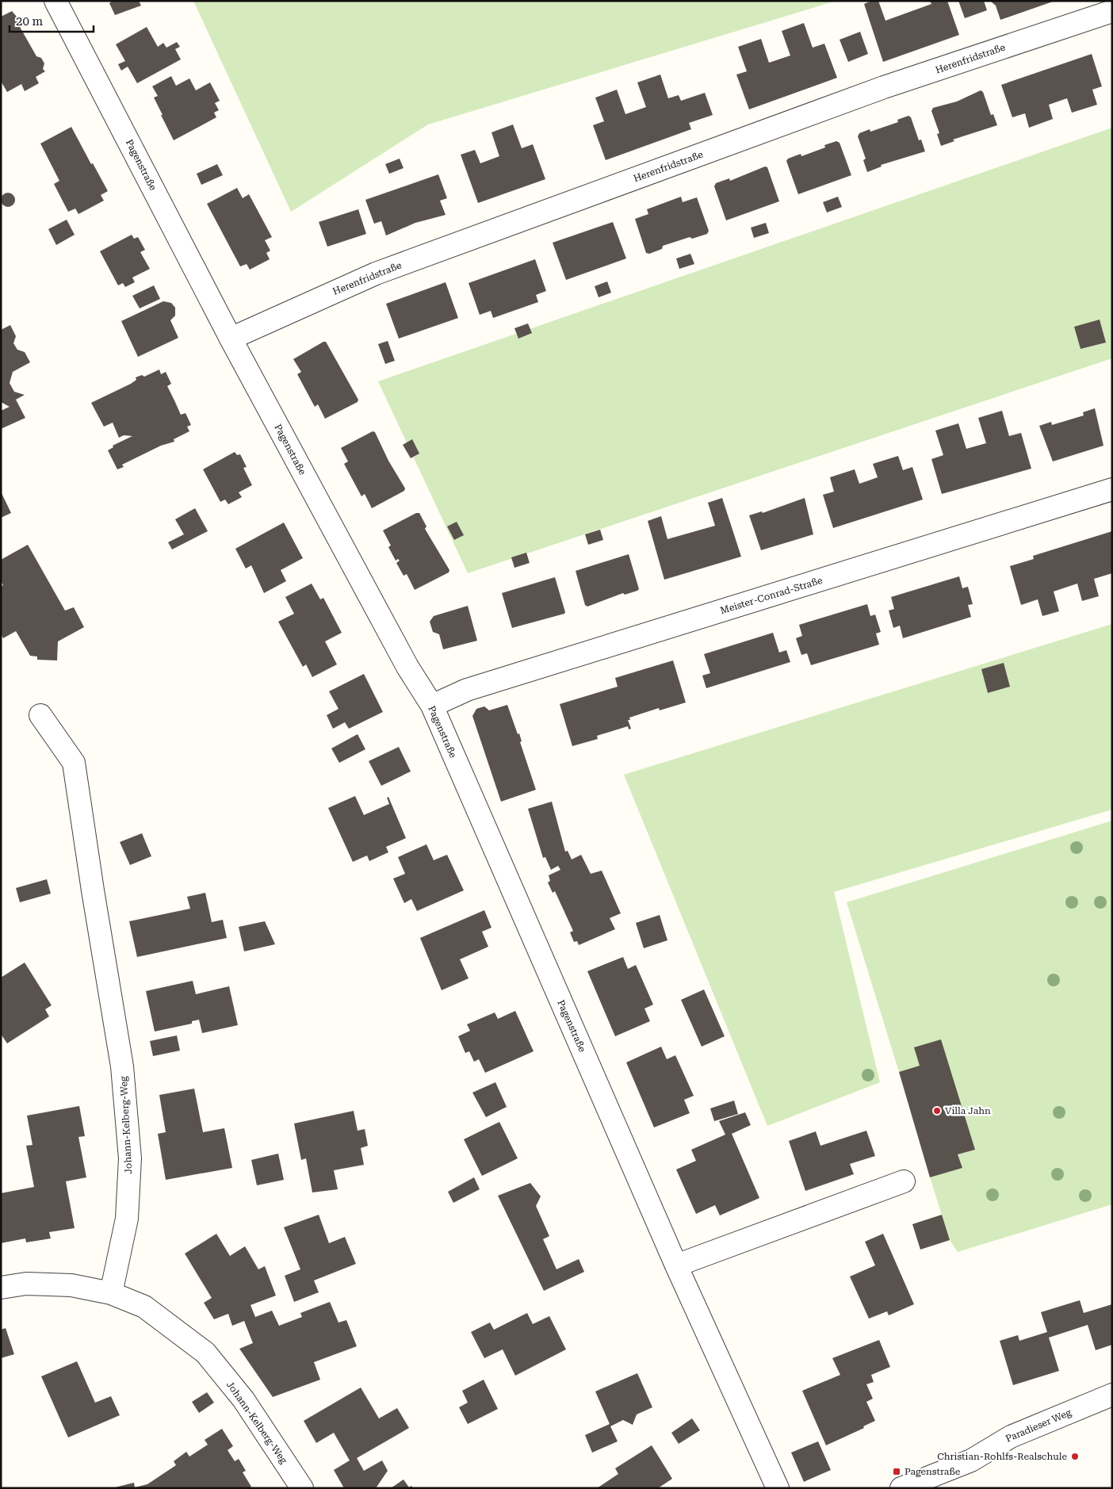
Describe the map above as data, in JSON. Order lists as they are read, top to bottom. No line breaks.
{"streets":{"street":["Herenfridstraße","Pagenstraße","Meister-Conrad-Straße","Johann-Kelberg-Weg","Paradieser Weg"]},"crossings":[["Herenfridstraße","Pagenstraße"],["Pagenstraße","Meister-Conrad-Straße"]],"places":{"other":["Villa Jahn","Christian-Rohlfs-Realschule"],"transit":["Pagenstraße"]},"scale_bar":"20 m"}
